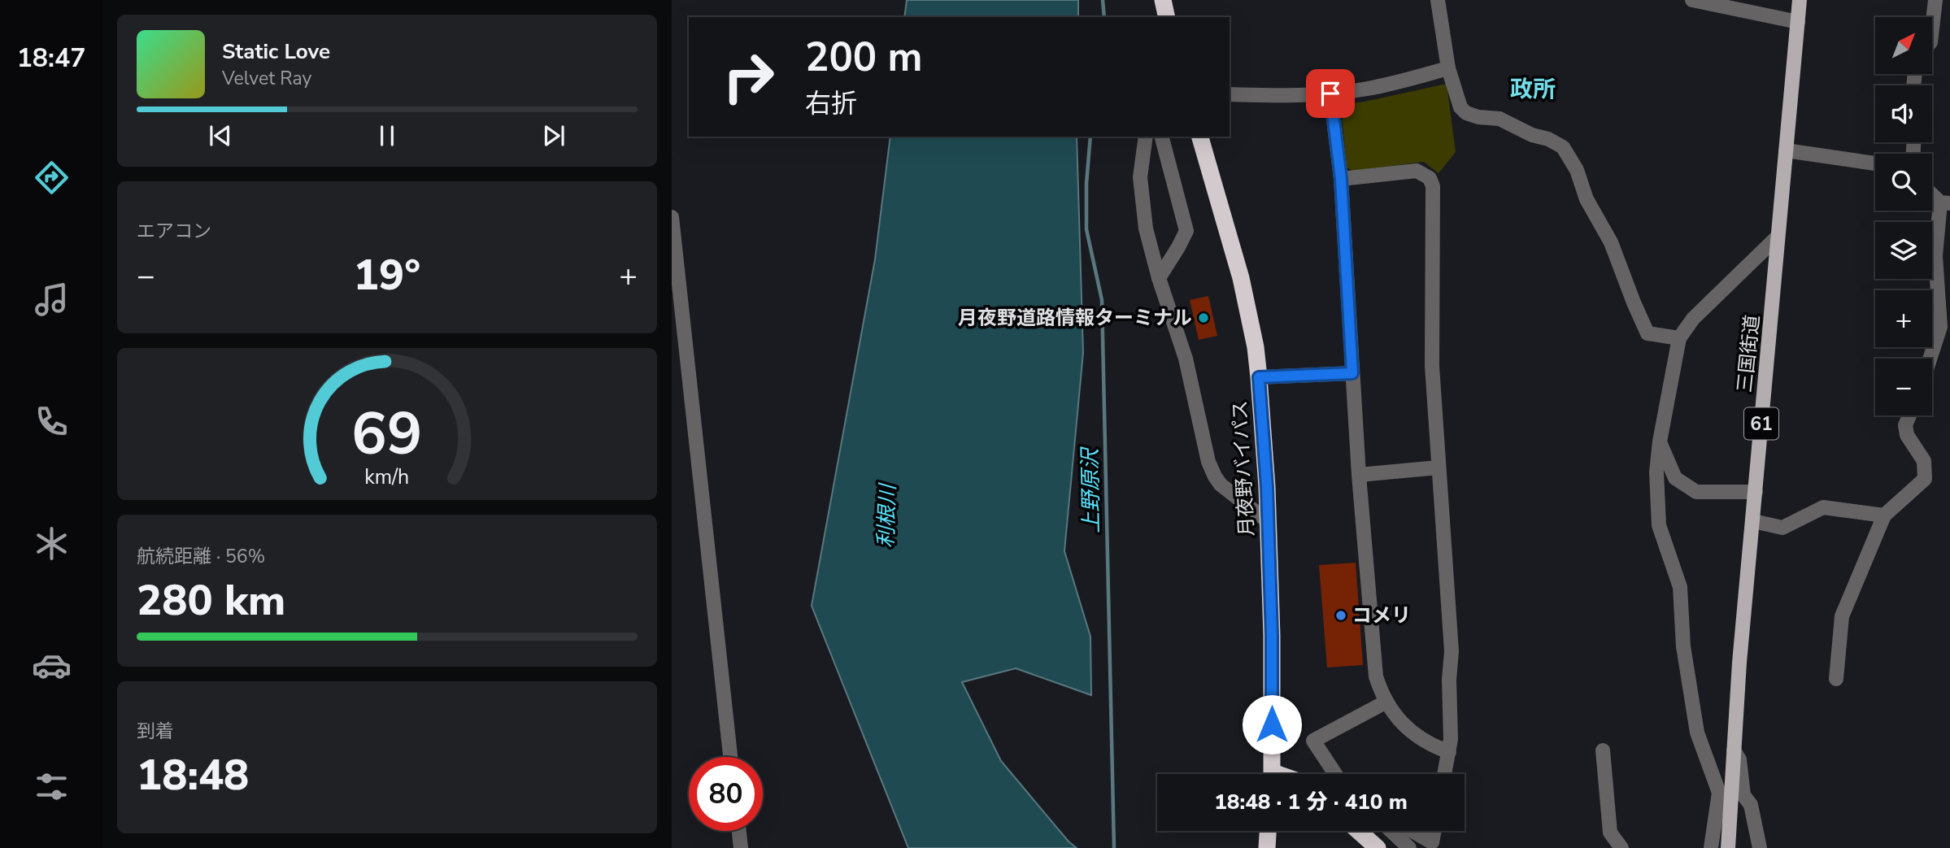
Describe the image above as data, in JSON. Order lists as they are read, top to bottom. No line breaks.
{"streets":{"highway":["月夜野バイパス"],"main road":["三国街道","61"]},"districts":["政所"],"water":["上野原沢","利根川"],"places":["月夜野道路情報ターミナル","コメリ"],"north":"top right","page":{"tabs":"18:47","map_buttons":["+","−"],"turn":["200 m","右折"],"song":["Static Love","Velvet Ray"],"tile":["エアコン",["航続距離 · 56%","280 km"],["到着","18:48"]],"heat":["−","19°","+"],"limit":"80","trip":"18:48 · 1 分 · 410 m","gauge":["69","km/h"]}}
